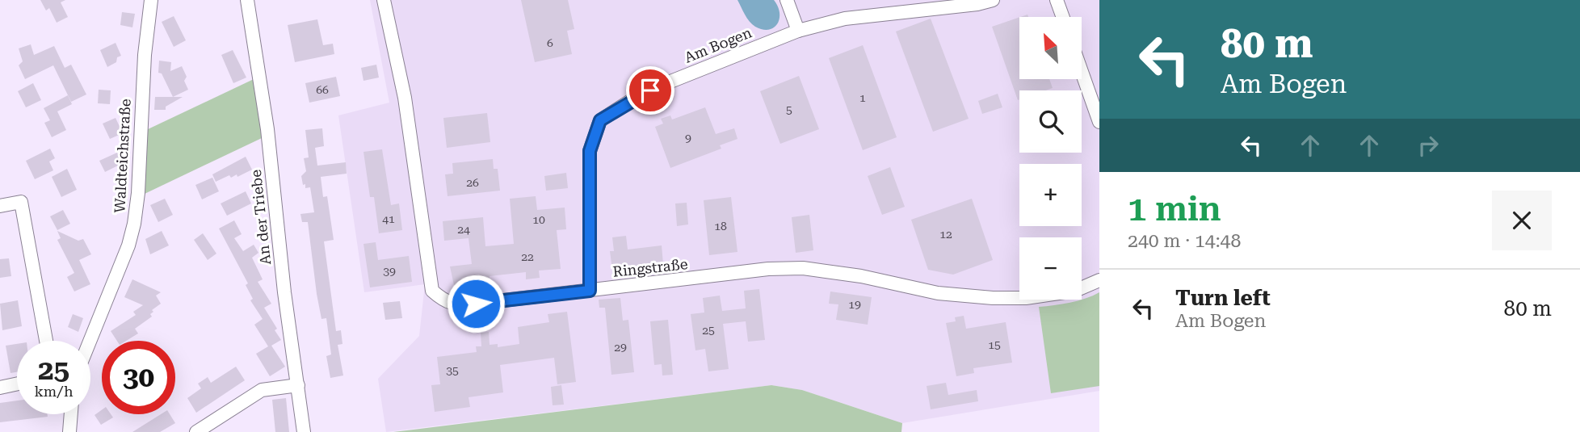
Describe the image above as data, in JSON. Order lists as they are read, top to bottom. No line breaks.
{"streets":{"street":["Am Bogen","Waldteichstraße","An der Triebe","Ringstraße"]},"crossings":[["Am Bogen","Ringstraße"]],"house_numbers":["6","66","1","5","9","26","41","10","18","24","12","22","39","19","25","15","29","35"],"north":"top left","page":{"turn":["80 m","Am Bogen"],"map_buttons":["+","−"],"heading":["1 min","240 m · 14:48"],"list":[{"name":"Turn left","note":"Am Bogen","value":"80 m"}],"speed":"25 km/h","limit":"30"}}
